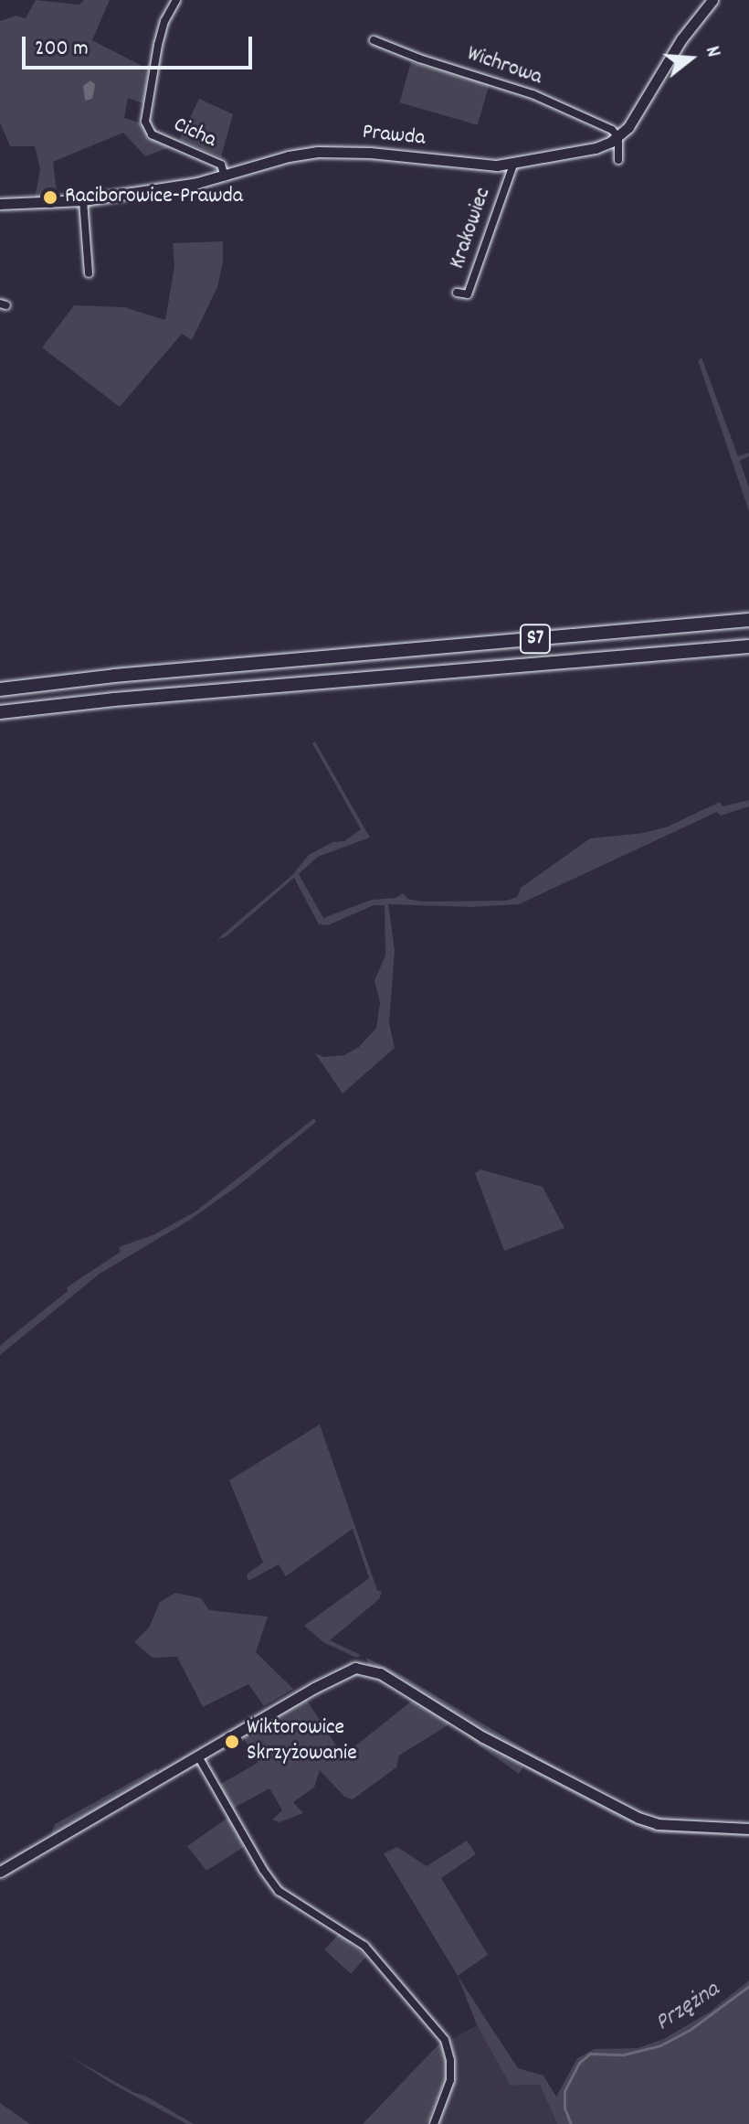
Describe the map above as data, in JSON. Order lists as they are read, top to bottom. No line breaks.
{"streets":{"highway":["S7"],"street":["Wichrowa","Cicha","Prawda","Krakowiec"]},"crossings":[["Wichrowa","Prawda"],["Cicha","Prawda"],["Prawda","Krakowiec"]],"water":["Przężna"],"places":["Raciborowice-Prawda","Wiktorowice Skrzyżowanie"],"scale_bar":"200 m","north":"right"}
